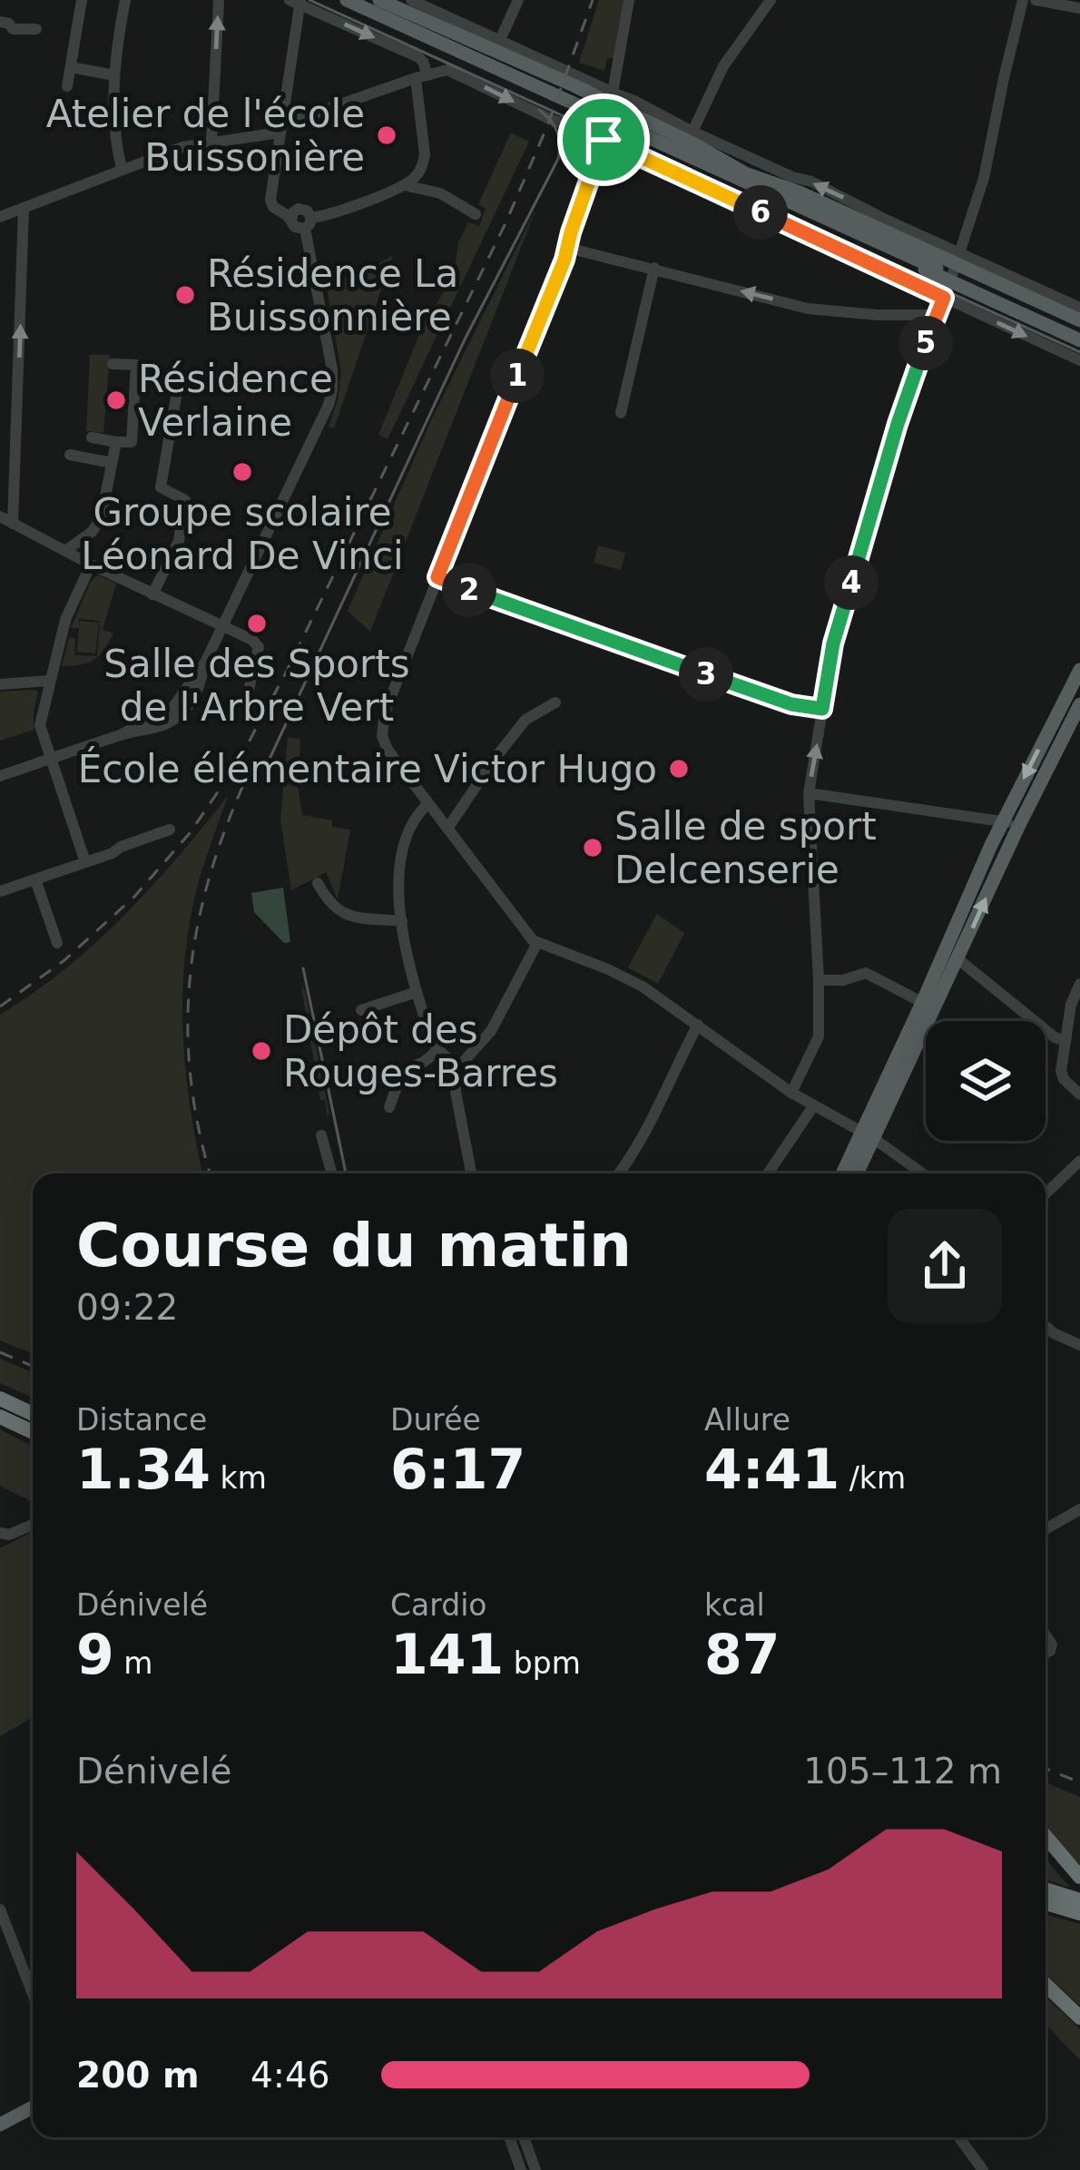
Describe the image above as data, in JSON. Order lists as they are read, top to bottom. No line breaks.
{"places":["Atelier de l'école Buissonière","Résidence La Buissonnière","Résidence Verlaine","Groupe scolaire Léonard De Vinci","Salle des Sports de l'Arbre Vert","École élémentaire Victor Hugo","Salle de sport Delcenserie","Dépôt des Rouges-Barres"],"page":{"pins":["6","5","1","4","2","3"],"heading":["Course du matin","09:22"],"stats":[["Distance","1.34 km"],["Durée","6:17"],["Allure","4:41 /km"],["Dénivelé","9 m"],["Cardio","141 bpm"],["kcal","87"]],"chart":["Dénivelé","105–112 m"],"list":[{"name":"200 m","note":"4:46"}]}}
